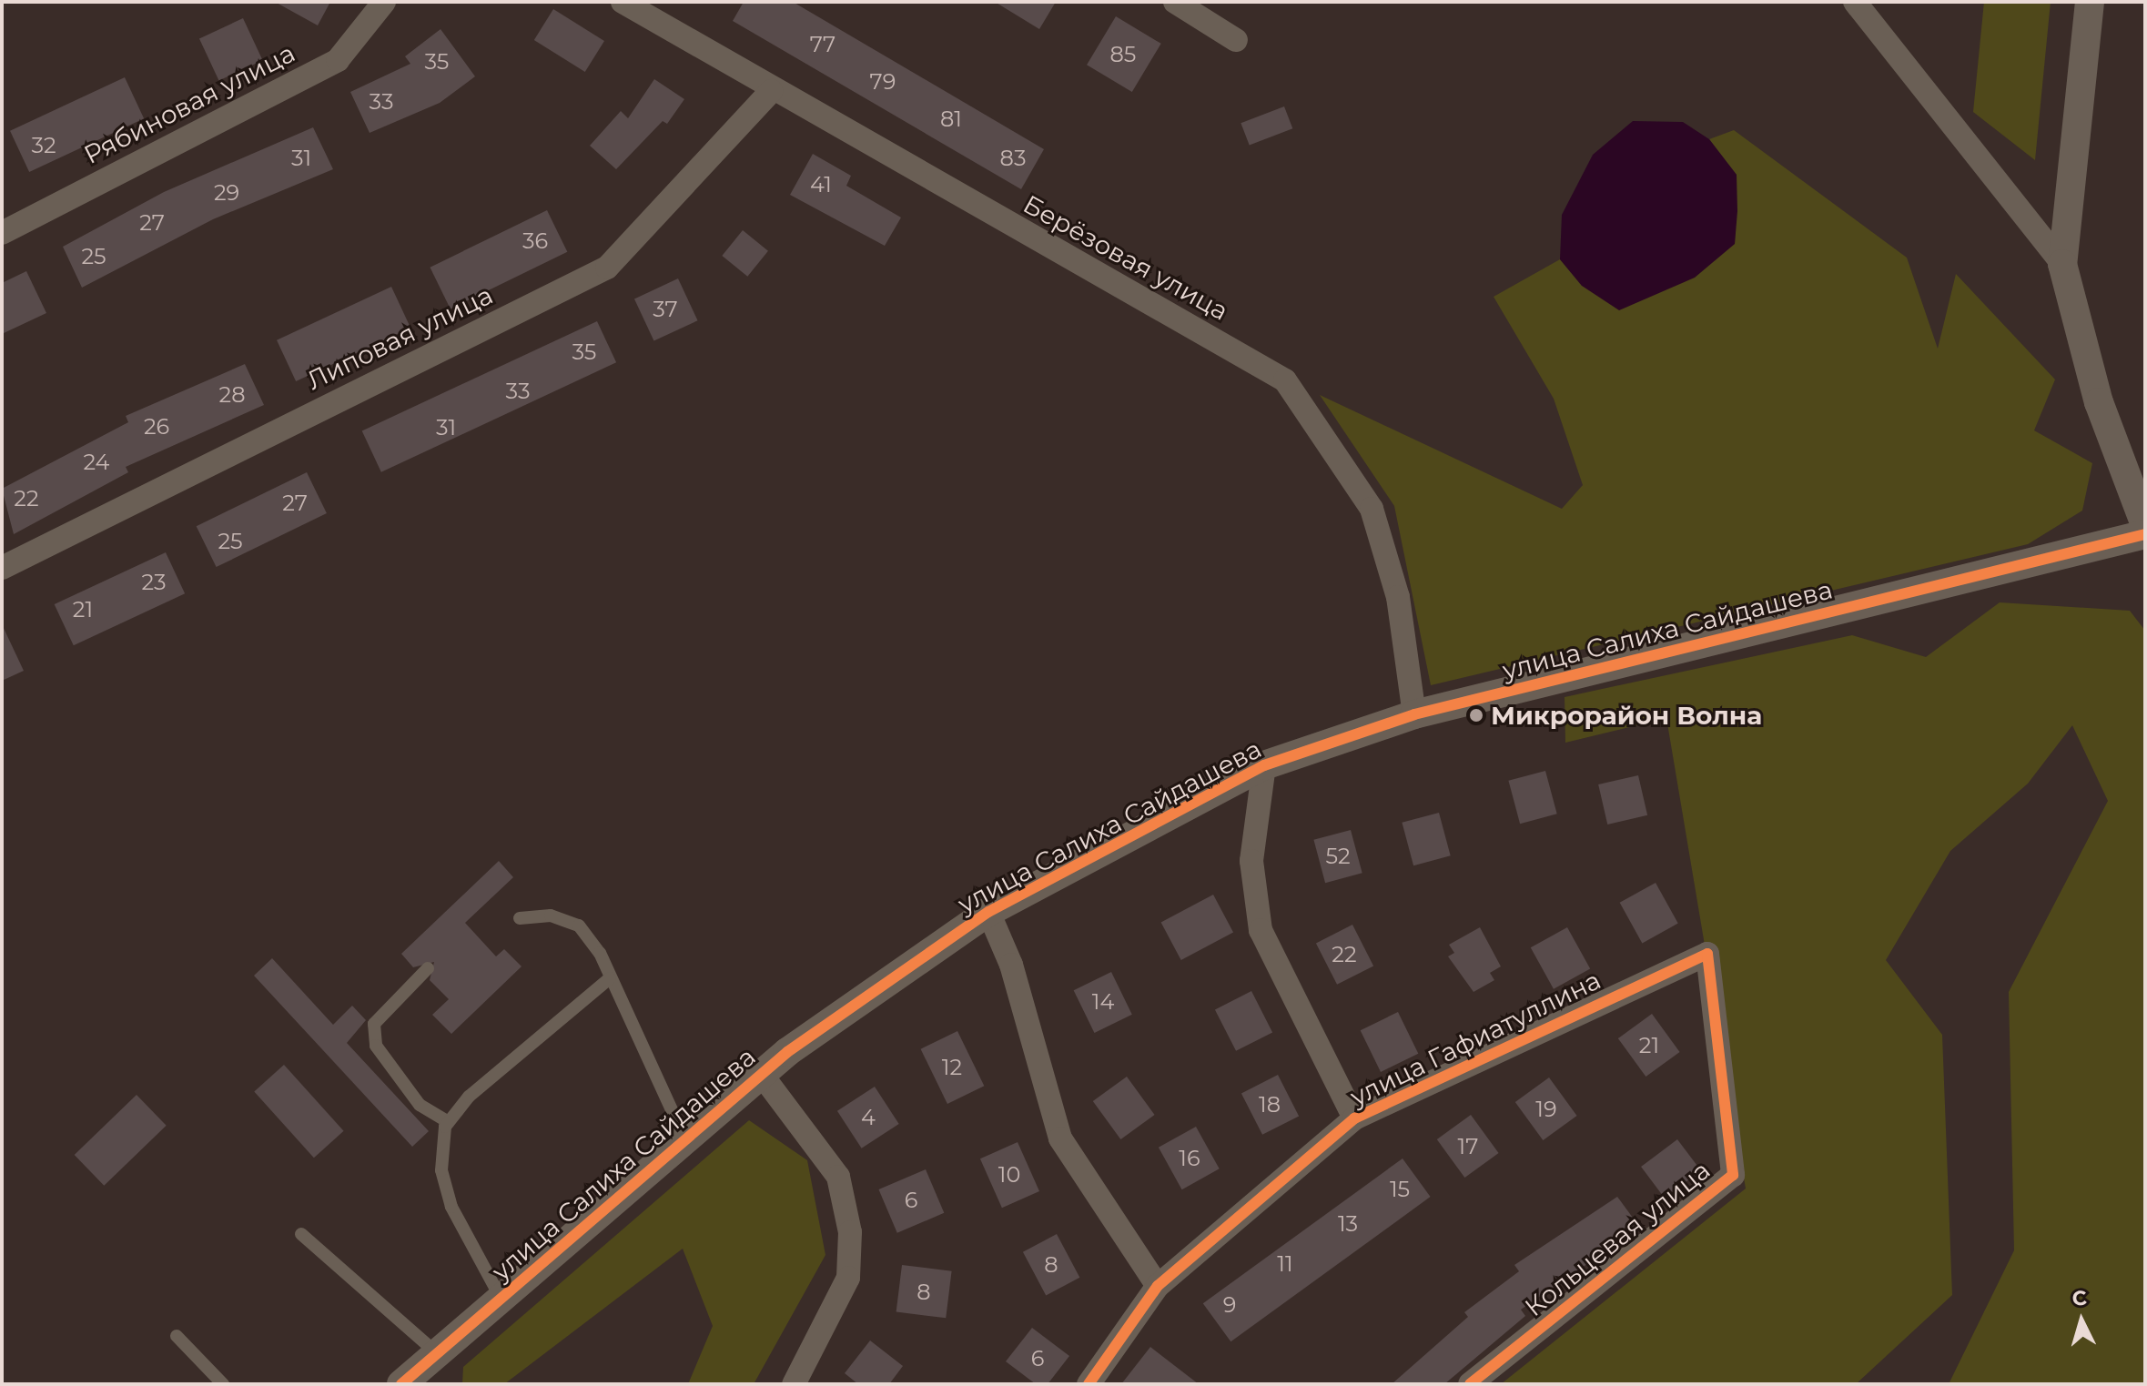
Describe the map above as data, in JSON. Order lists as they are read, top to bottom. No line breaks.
{"streets":{"street":["Рябиновая улица","Берёзовая улица","Липовая улица","улица Салиха Сайдашева","улица Гафиатуллина","Кольцевая улица"]},"crossings":[["Берёзовая улица","Липовая улица"],["Берёзовая улица","улица Салиха Сайдашева"],["улица Гафиатуллина","Кольцевая улица"]],"places":["Микрорайон Волна"],"house_numbers":["77","85","35","79","33","81","32","31","83","41","29","27","36","25","37","35","33","28","26","31","24","22","27","25","23","21","52","22","14","21","12","18","19","4","17","16","10","15","6","13","11","8","8","9","6"],"north":"top"}
